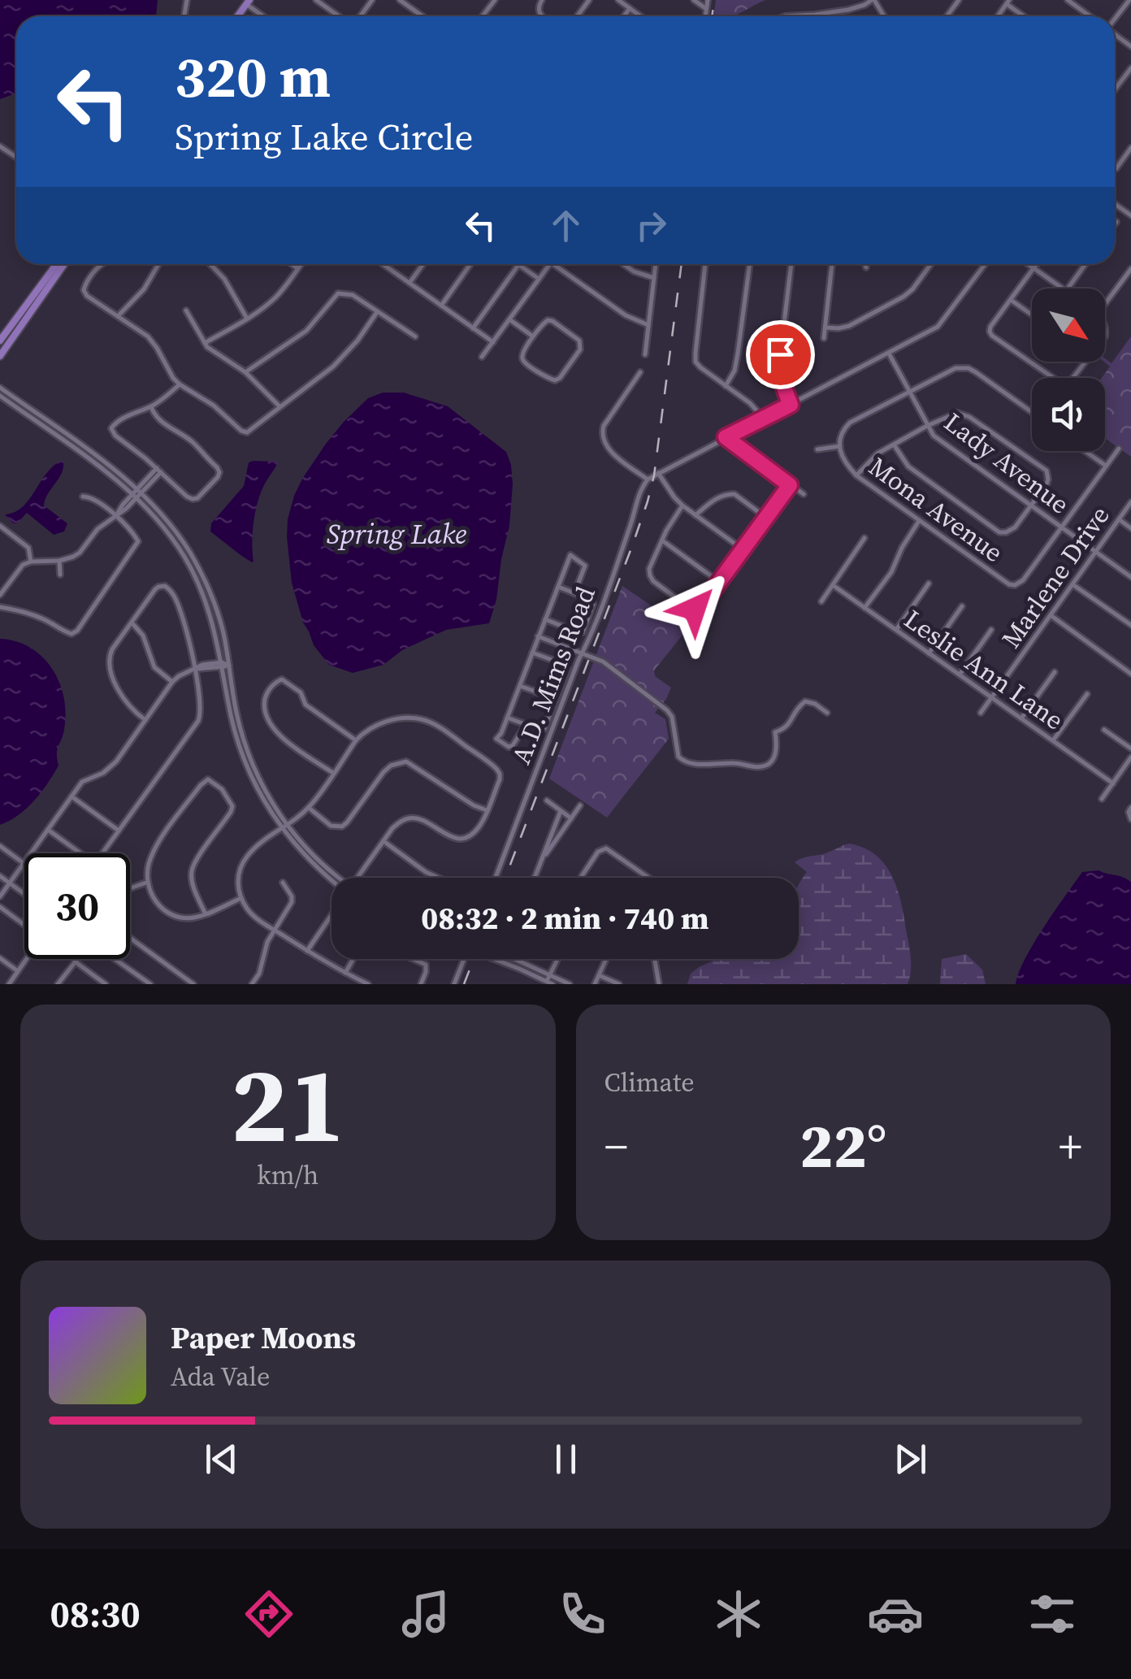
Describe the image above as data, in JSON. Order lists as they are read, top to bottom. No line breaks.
{"streets":{"street":["Lady Avenue","Mona Avenue","Marlene Drive","Leslie Ann Lane","A.D. Mims Road"]},"crossings":[["Lady Avenue","Mona Avenue"],["Lady Avenue","Marlene Drive"],["Marlene Drive","Leslie Ann Lane"]],"water":["Spring Lake"],"north":"bottom right","page":{"turn":["320 m","Spring Lake Circle"],"limit":"30","trip":"08:32 · 2 min · 740 m","tile":[["21","km/h"],"Climate"],"heat":["−","22°","+"],"song":["Paper Moons","Ada Vale"],"tabs":"08:30"}}
